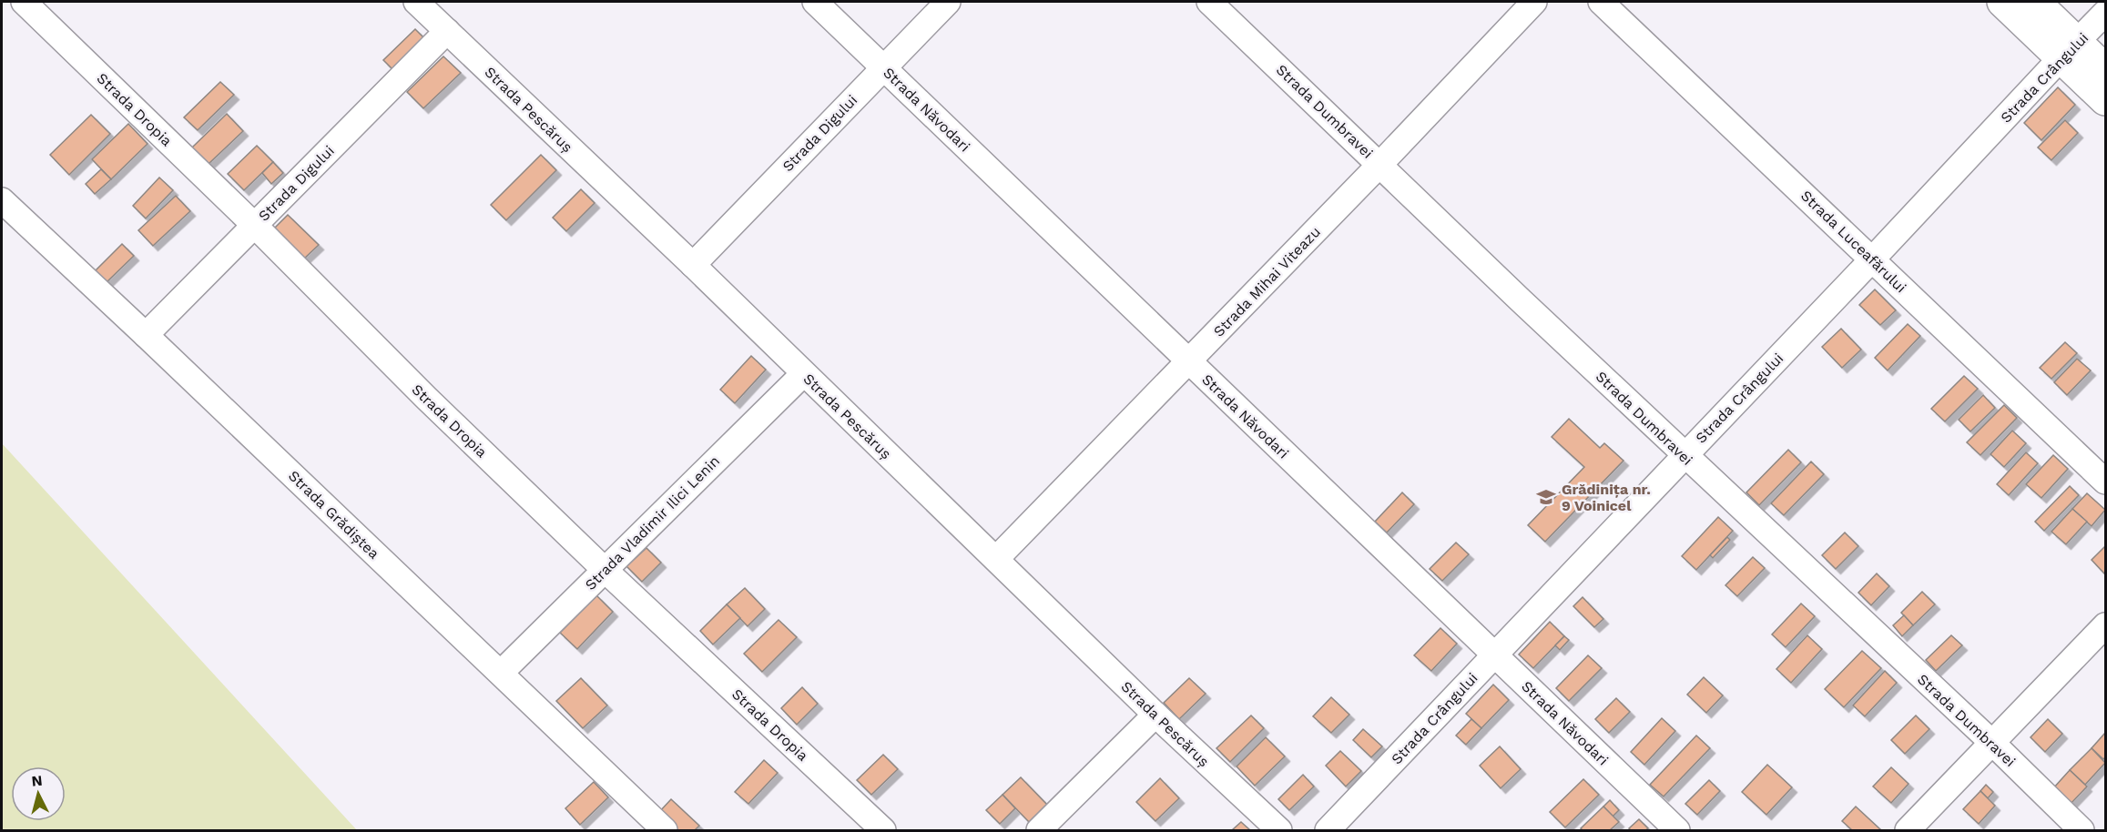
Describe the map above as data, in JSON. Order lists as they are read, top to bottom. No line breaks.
{"streets":{"street":["Strada Crângului","Strada Dropia","Strada Pescăruș","Strada Năvodari","Strada Dumbravei","Strada Digului","Strada Luceafărului","Strada Mihai Viteazu","Strada Grădiștea","Strada Vladimir Ilici Lenin"]},"crossings":[["Strada Crângului","Strada Năvodari"],["Strada Crângului","Strada Dumbravei"],["Strada Crângului","Strada Luceafărului"],["Strada Dropia","Strada Digului"],["Strada Dropia","Strada Vladimir Ilici Lenin"],["Strada Pescăruș","Strada Digului"],["Strada Pescăruș","Strada Mihai Viteazu"],["Strada Pescăruș","Strada Vladimir Ilici Lenin"],["Strada Năvodari","Strada Digului"],["Strada Năvodari","Strada Mihai Viteazu"],["Strada Dumbravei","Strada Mihai Viteazu"],["Strada Digului","Strada Grădiștea"],["Strada Grădiștea","Strada Vladimir Ilici Lenin"]],"places":{"school or university":["Grădinița nr. 9 Voinicel"]},"north":"top"}
